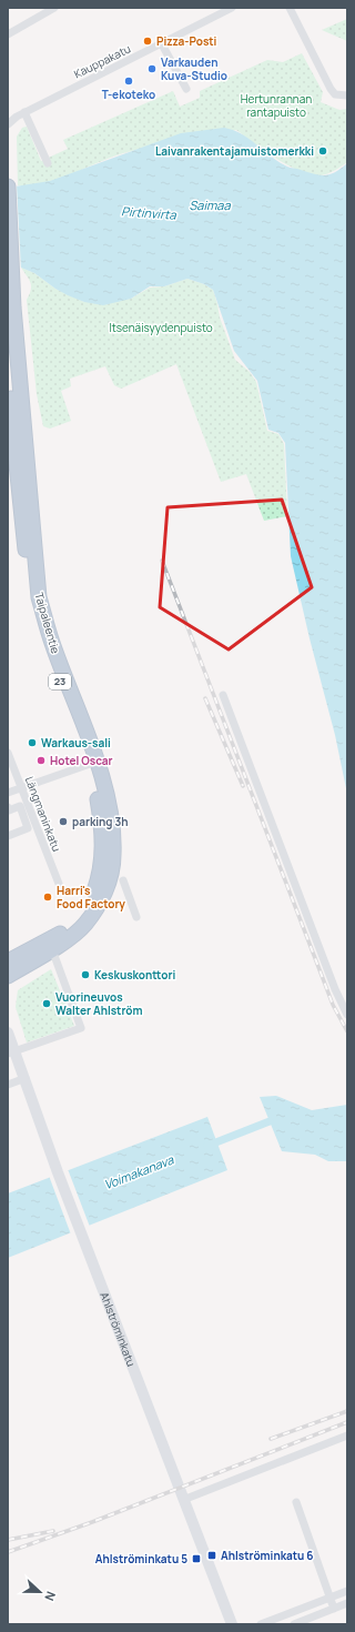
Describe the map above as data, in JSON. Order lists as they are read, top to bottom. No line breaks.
{"streets":{"highway":["Taipaleentie","23"],"street":["Kauppakatu","Längmaninkatu","Ahlströminkatu"]},"water":["Saimaa","Pirtinvirta","Voimakanava"],"parks":["Hertunrannan rantapuisto","Itsenäisyydenpuisto"],"places":{"other":["Pizza-Posti","Varkauden Kuva-Studio","T-ekoteko","Laivanrakentajamuistomerkki","Warkaus-sali","Hotel Oscar","parking 3h","Harri's Food Factory","Keskuskonttori","Vuorineuvos Walter Ahlström"],"transit":["Ahlströminkatu 6","Ahlströminkatu 5"]},"north":"right"}
